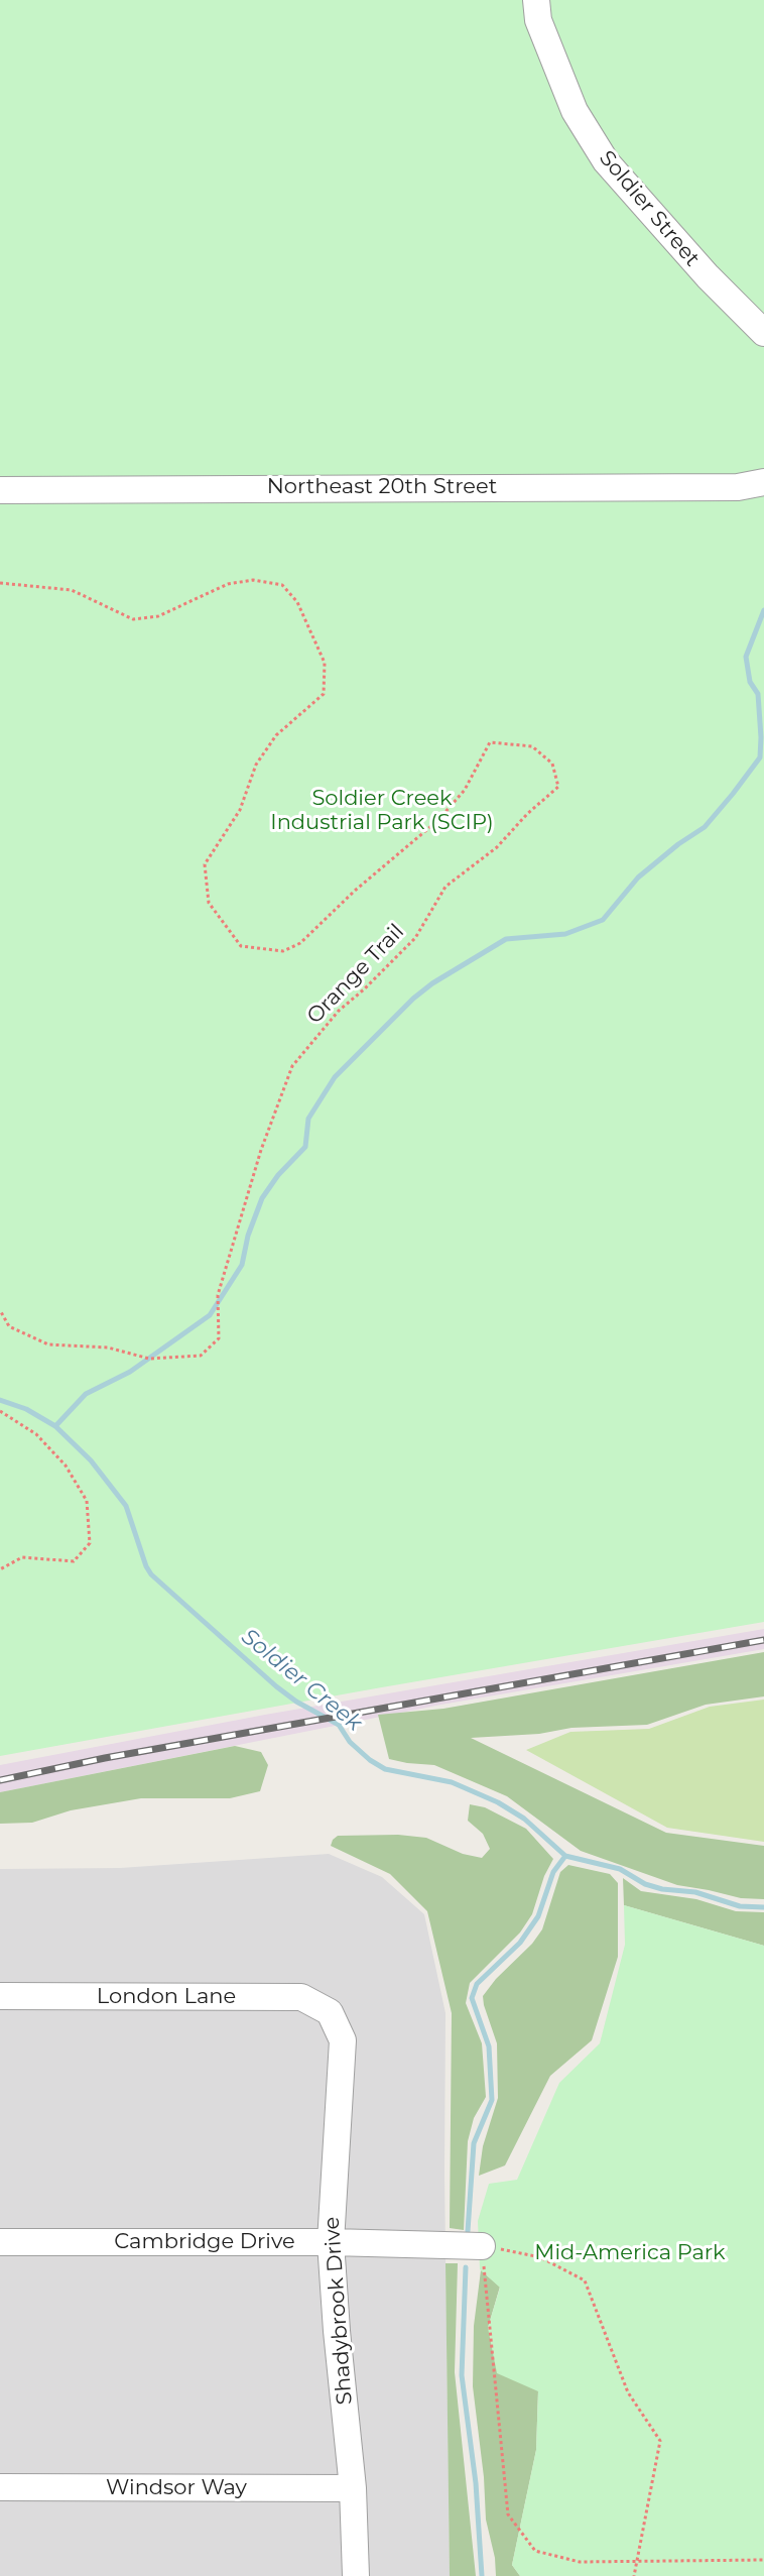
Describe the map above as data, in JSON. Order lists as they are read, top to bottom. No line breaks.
{"streets":{"street":["Soldier Street","Northeast 20th Street","London Lane","Cambridge Drive","Shadybrook Drive","Windsor Way"],"path":["Orange Trail"]},"crossings":[["London Lane","Shadybrook Drive"],["Cambridge Drive","Shadybrook Drive"],["Shadybrook Drive","Windsor Way"]],"water":["Soldier Creek"],"parks":["Soldier Creek Industrial Park (SCIP)","Mid-America Park"]}
